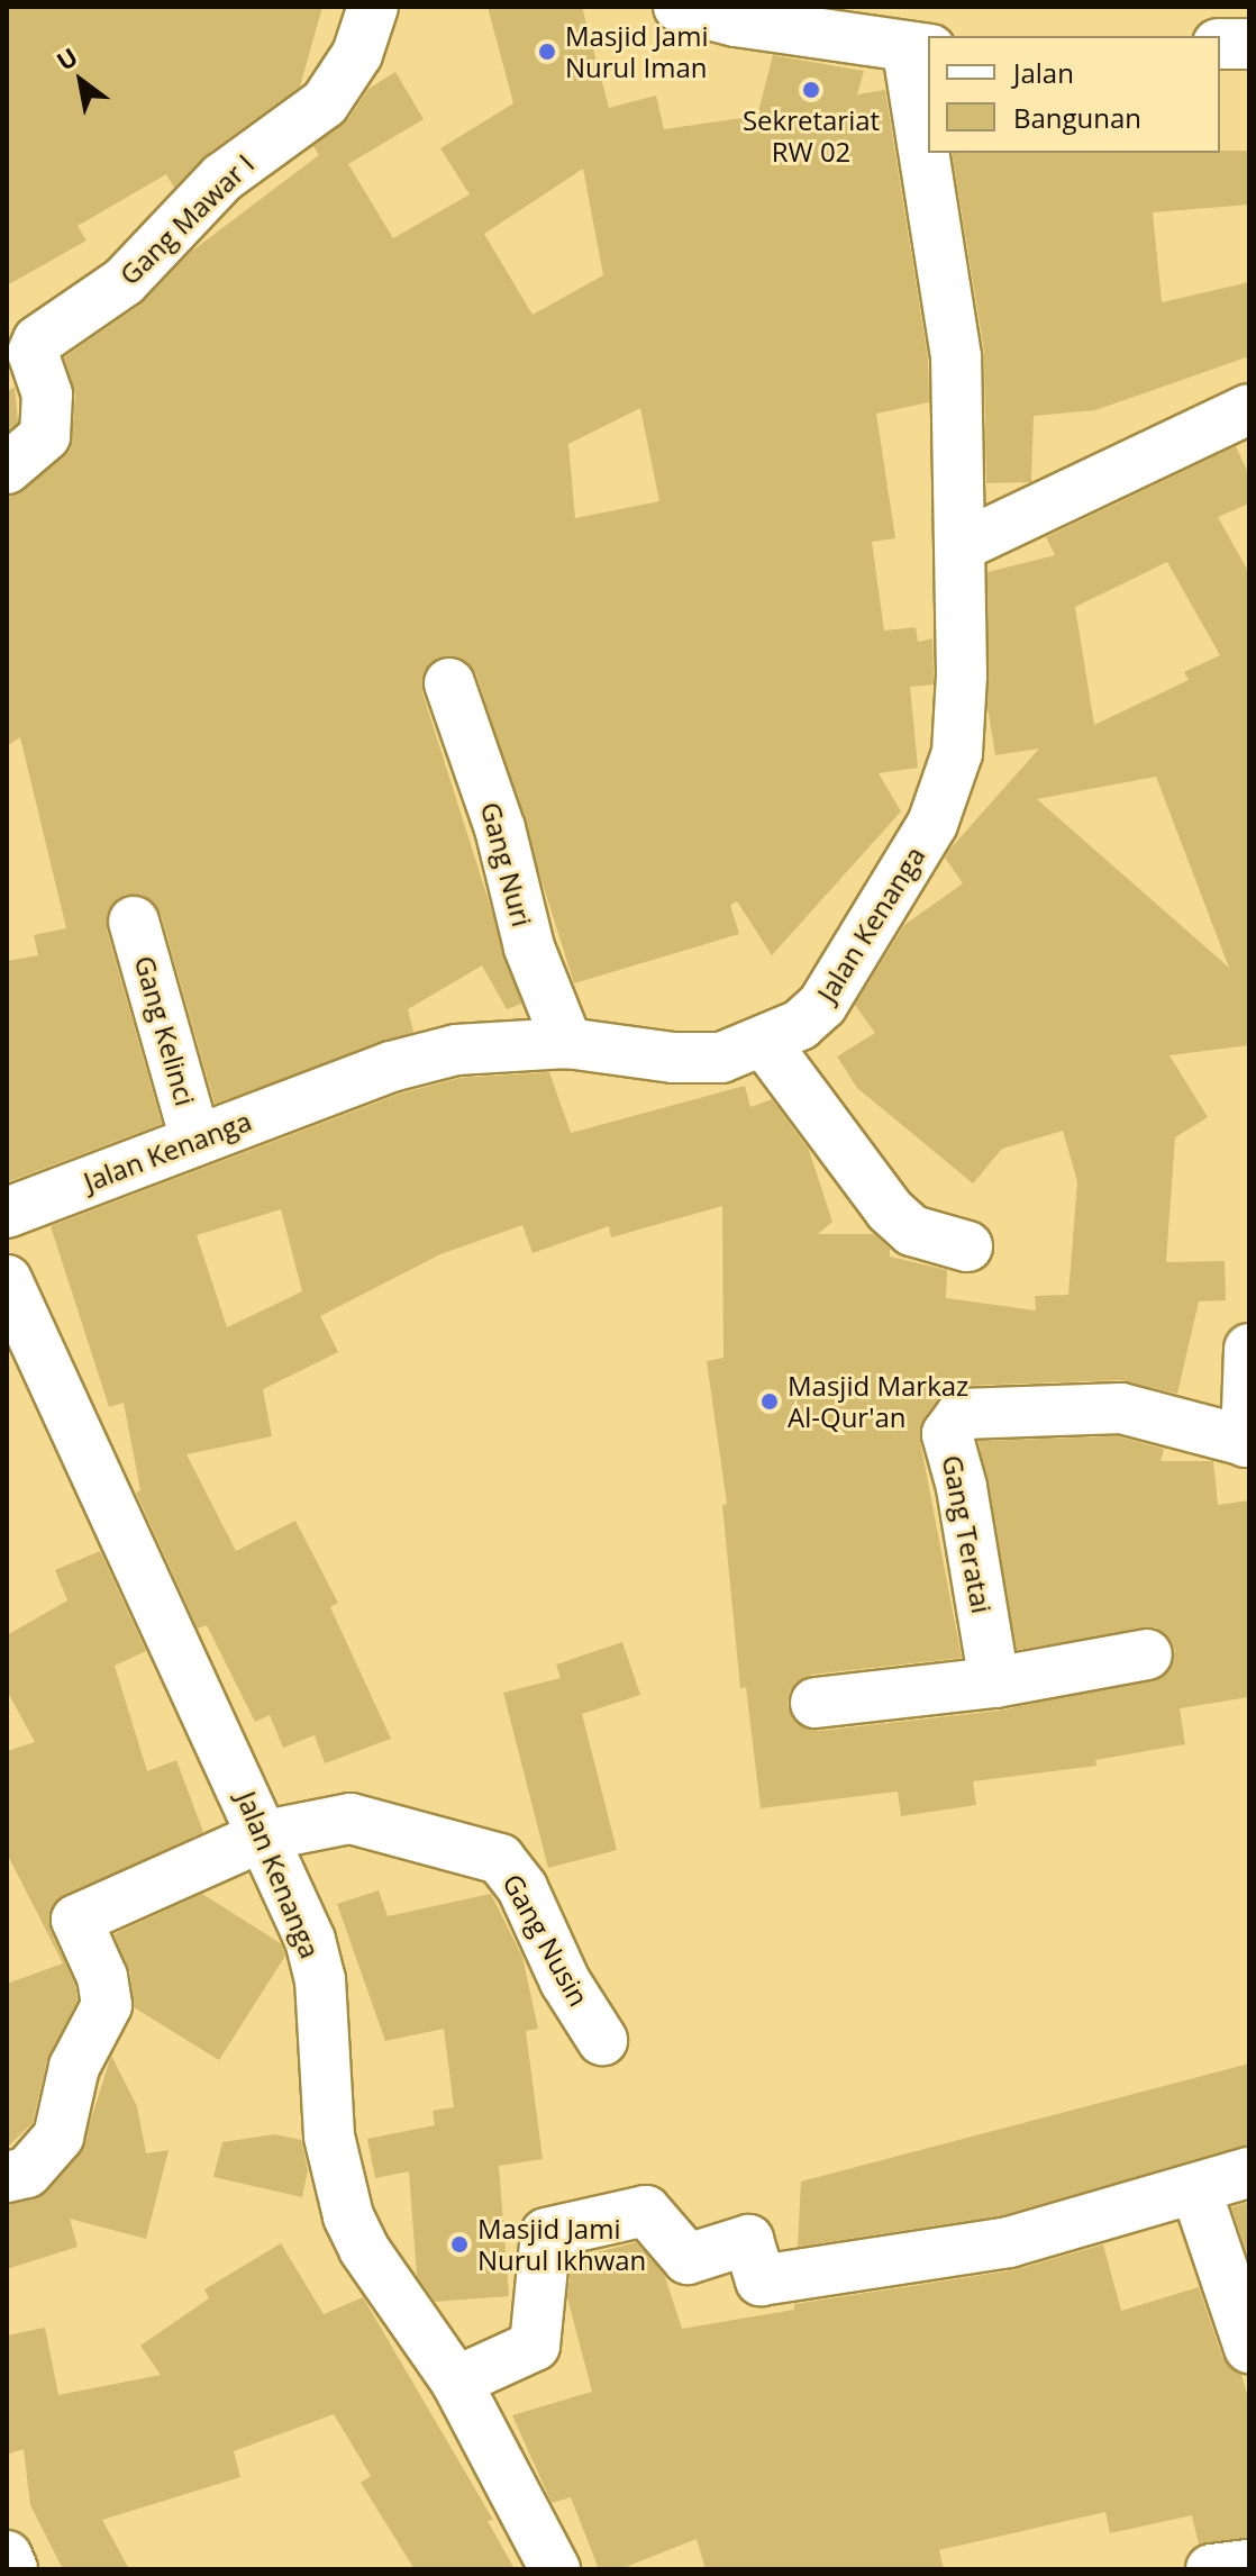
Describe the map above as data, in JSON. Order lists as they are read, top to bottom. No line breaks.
{"streets":{"street":["Gang Mawar I","Gang Nuri","Jalan Kenanga","Gang Kelinci","Gang Teratai","Gang Nusin"]},"crossings":[["Gang Nuri","Jalan Kenanga"],["Jalan Kenanga","Gang Kelinci"],["Jalan Kenanga","Gang Nusin"]],"places":["Masjid Jami Nurul Iman","Sekretariat RW 02","Masjid Markaz Al-Qur'an","Masjid Jami Nurul Ikhwan"],"legend":["Jalan","Bangunan"],"north":"top left"}
